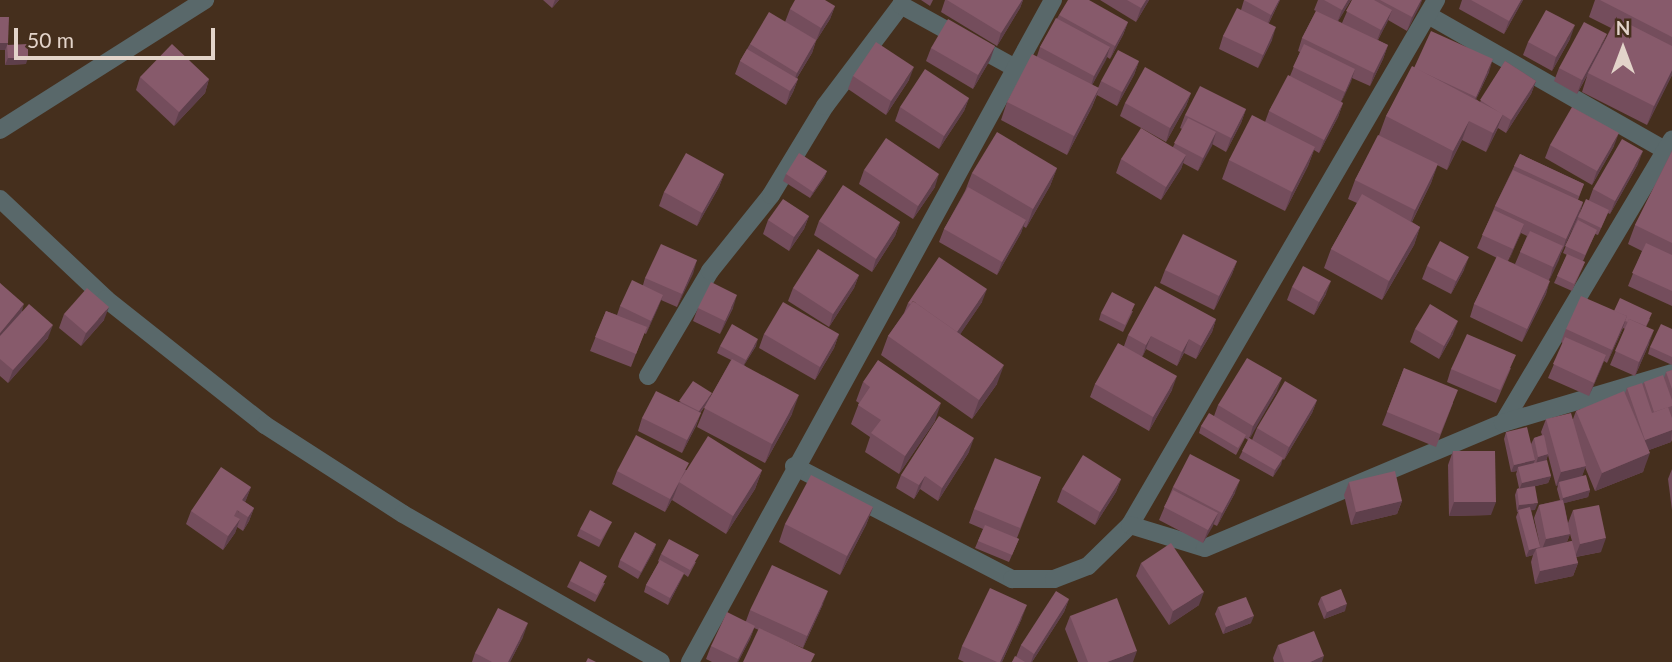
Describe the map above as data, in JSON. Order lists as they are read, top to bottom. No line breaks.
{"scale_bar":"50 m","north":"top"}
